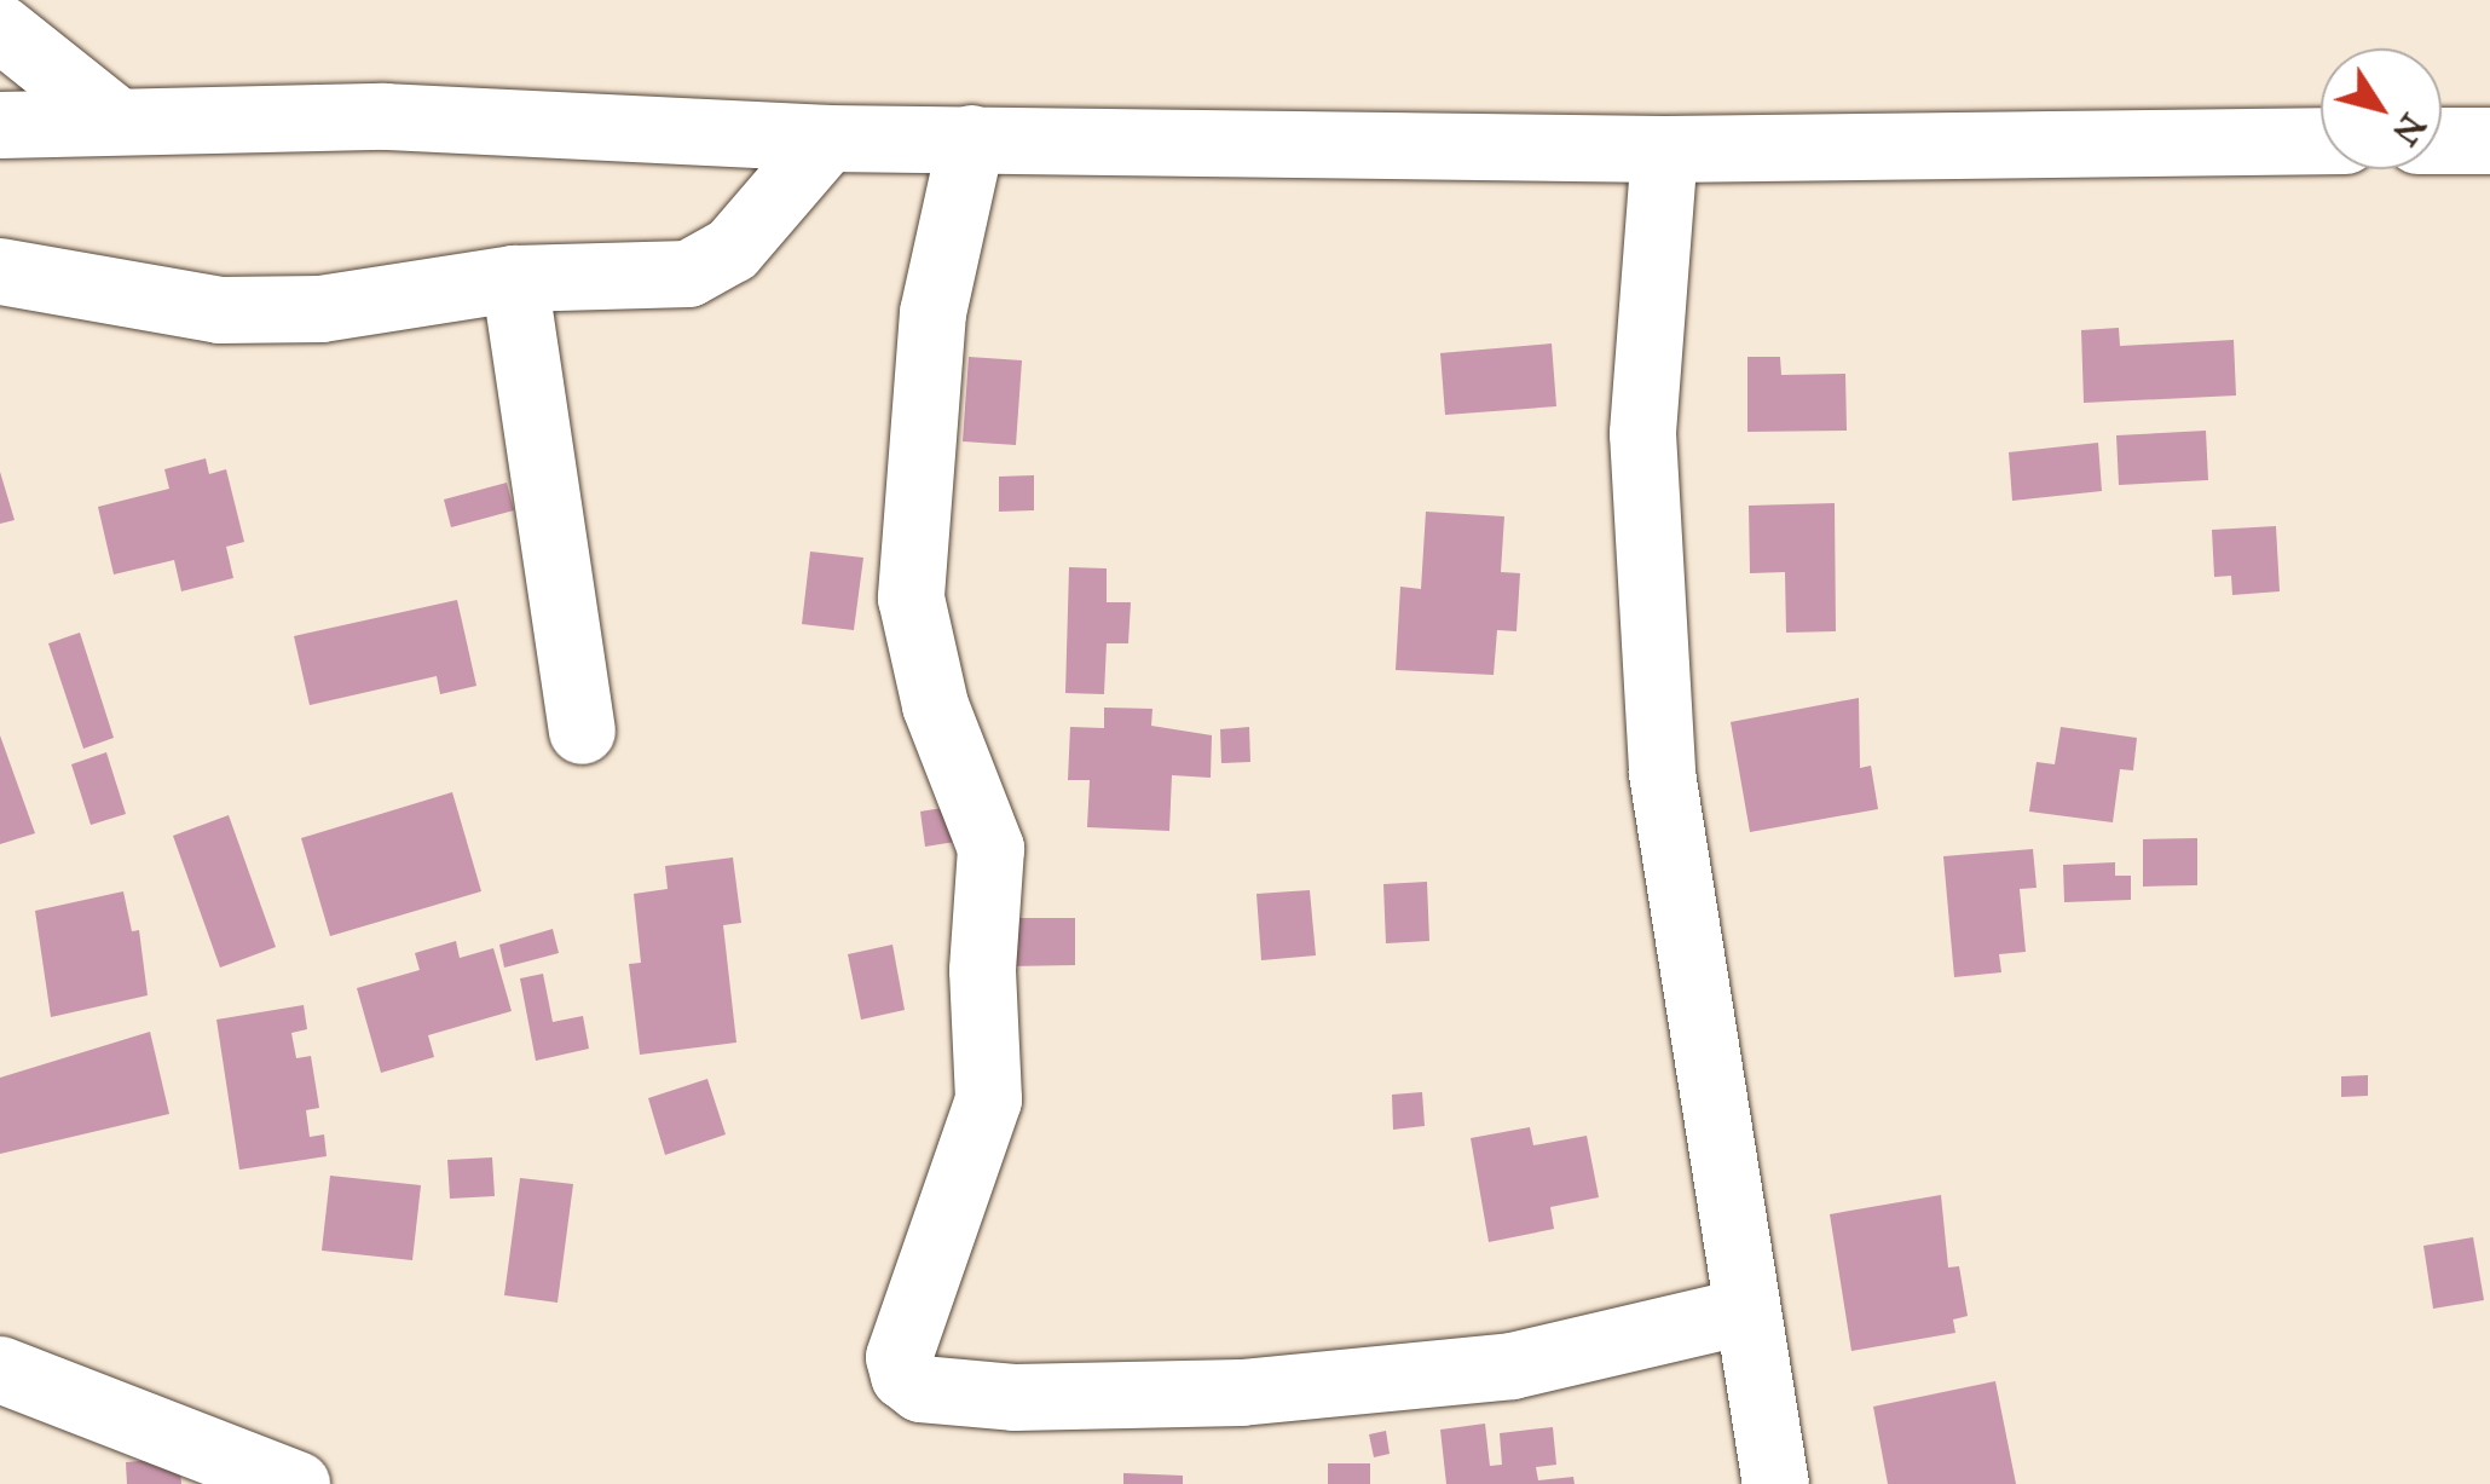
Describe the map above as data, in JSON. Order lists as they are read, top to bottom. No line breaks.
{"north":"bottom right"}
